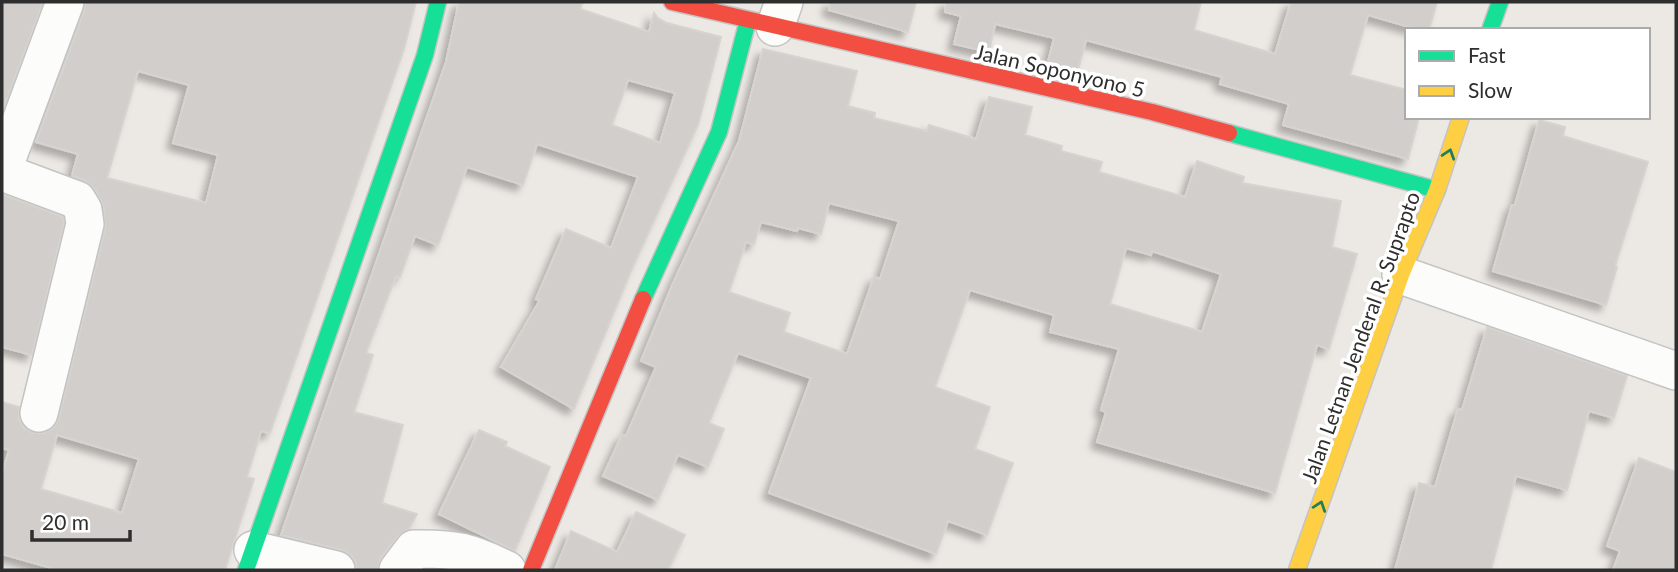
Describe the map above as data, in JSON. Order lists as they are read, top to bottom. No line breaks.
{"streets":{"street":["Jalan Soponyono 5","Jalan Letnan Jenderal R. Suprapto"]},"crossings":[["Jalan Soponyono 5","Jalan Letnan Jenderal R. Suprapto"]],"one_way":["Jalan Letnan Jenderal R. Suprapto"],"legend":["Fast","Slow"],"scale_bar":"20 m"}
